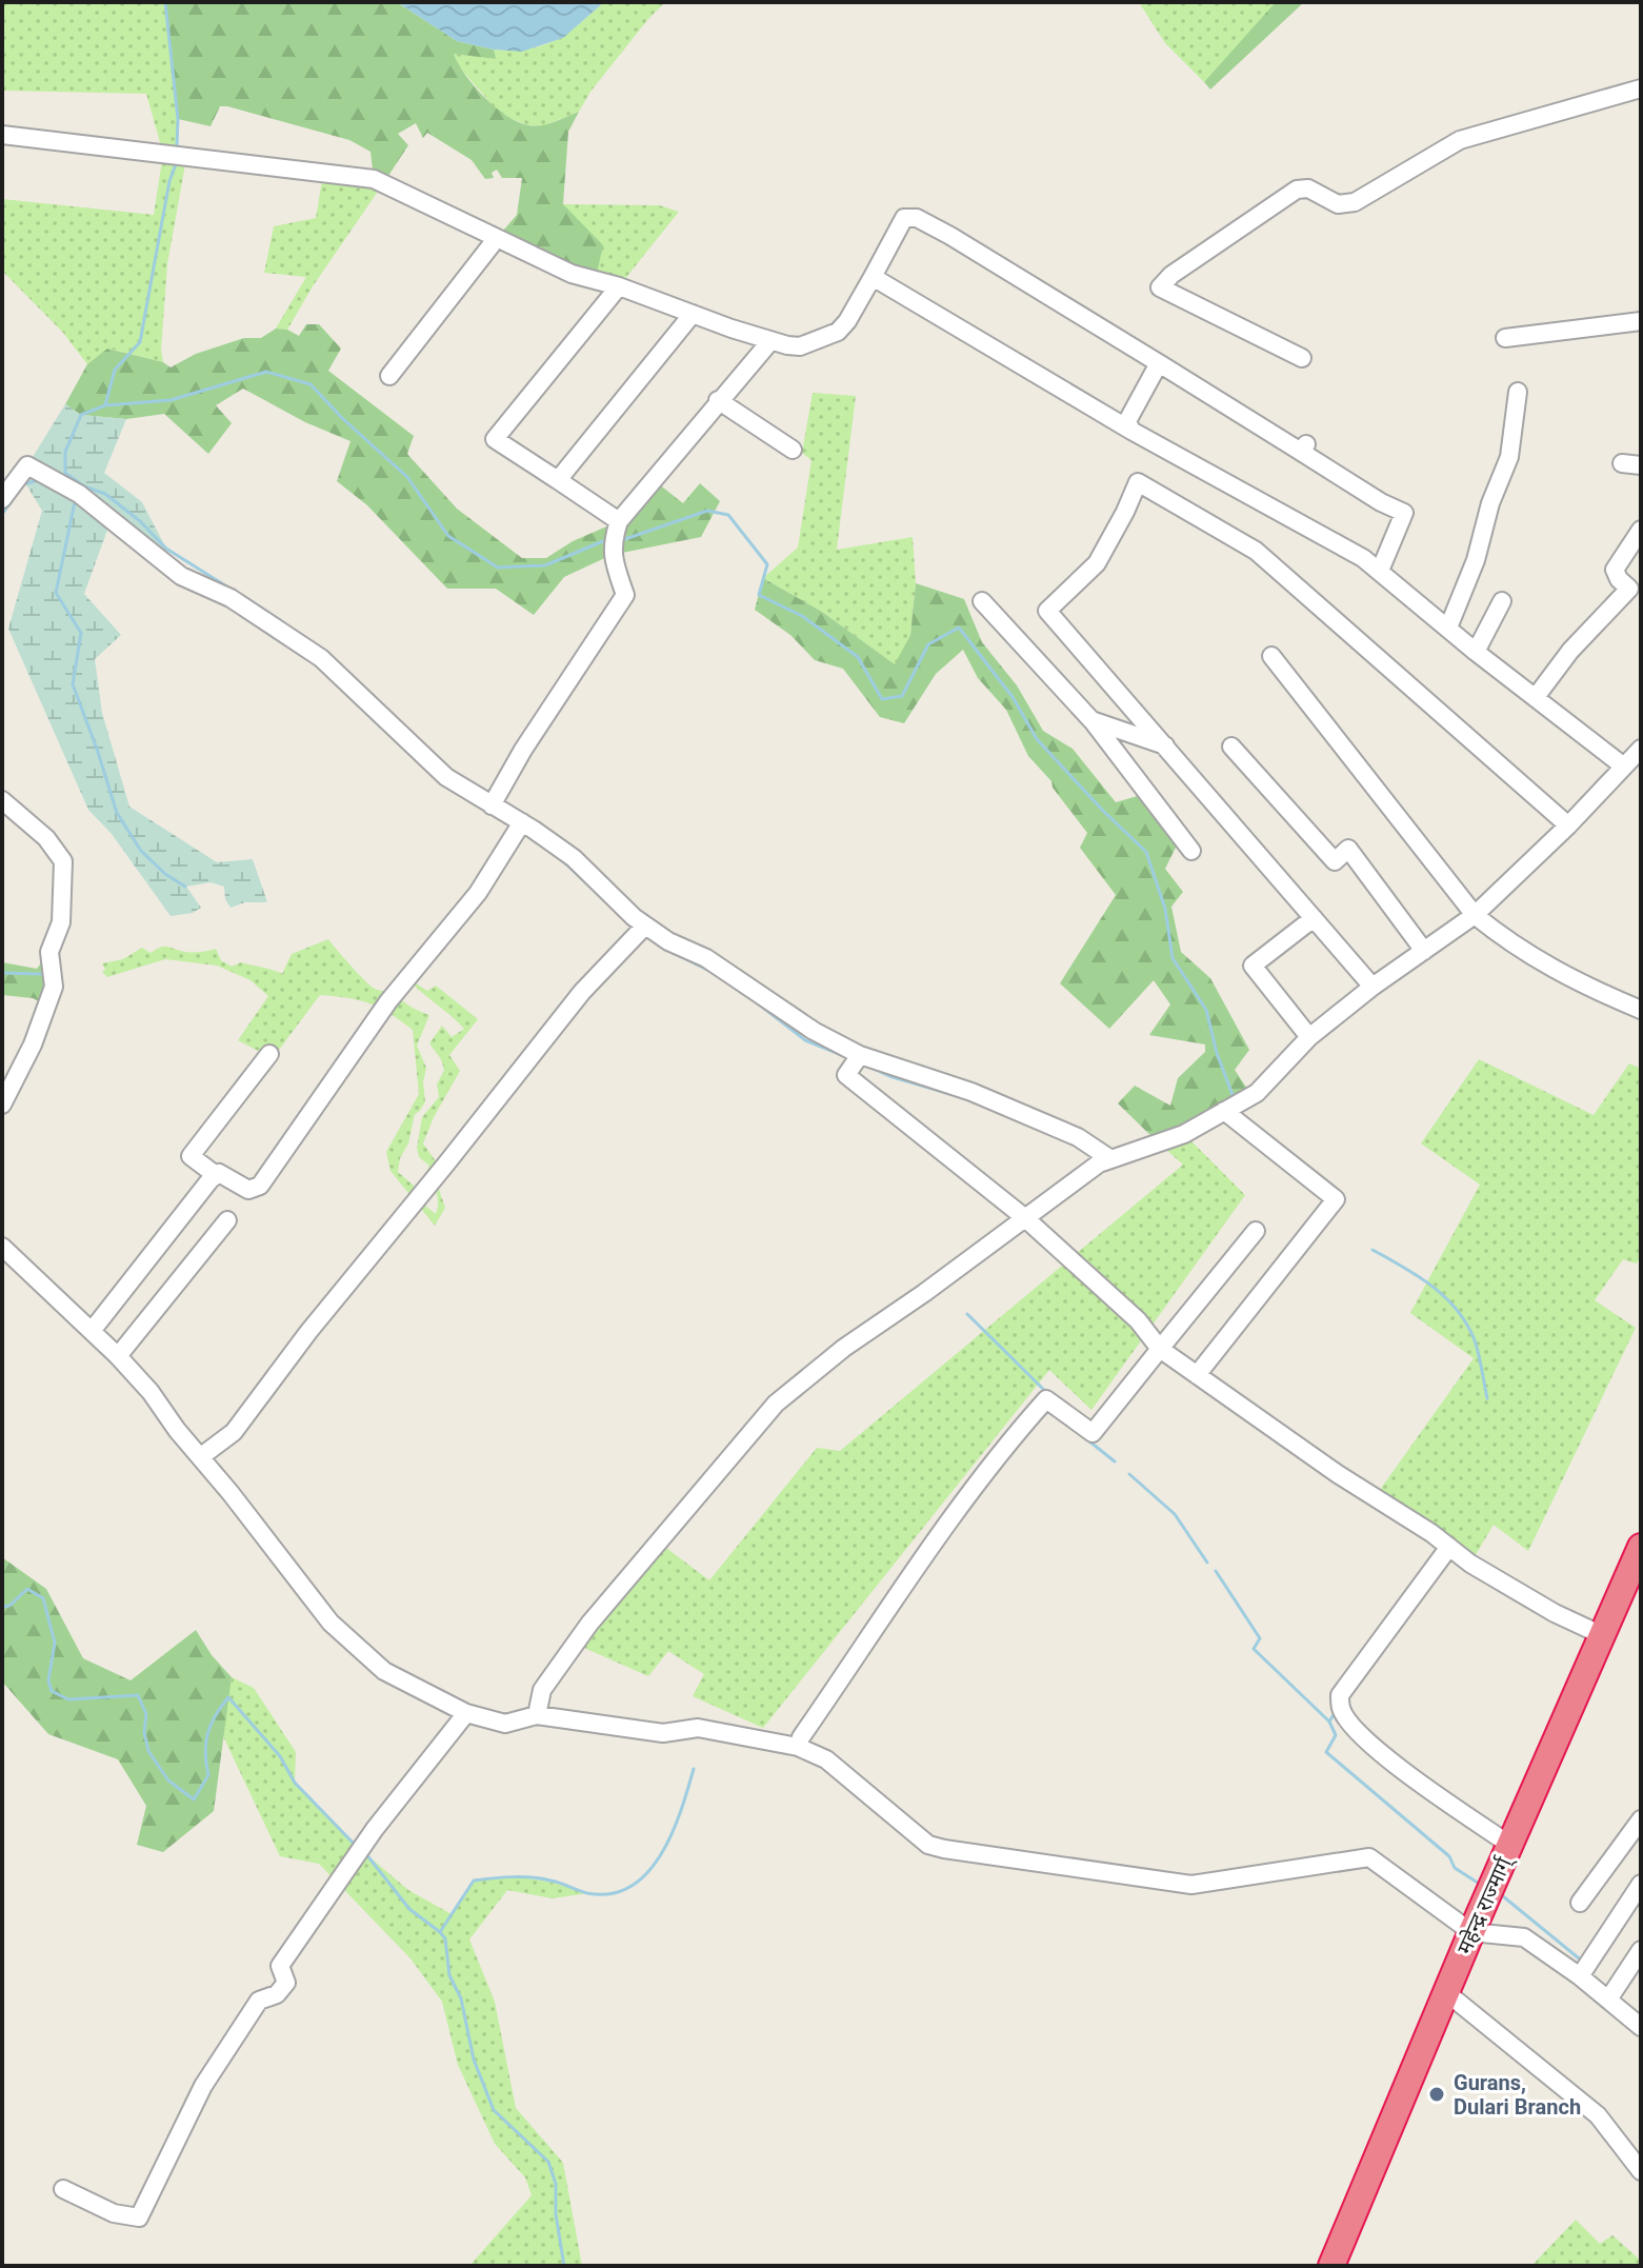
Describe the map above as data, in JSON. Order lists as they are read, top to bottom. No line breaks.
{"streets":{"highway":["महेन्द्र राज्मार्ग्"]},"places":["Gurans, Dulari Branch"]}
